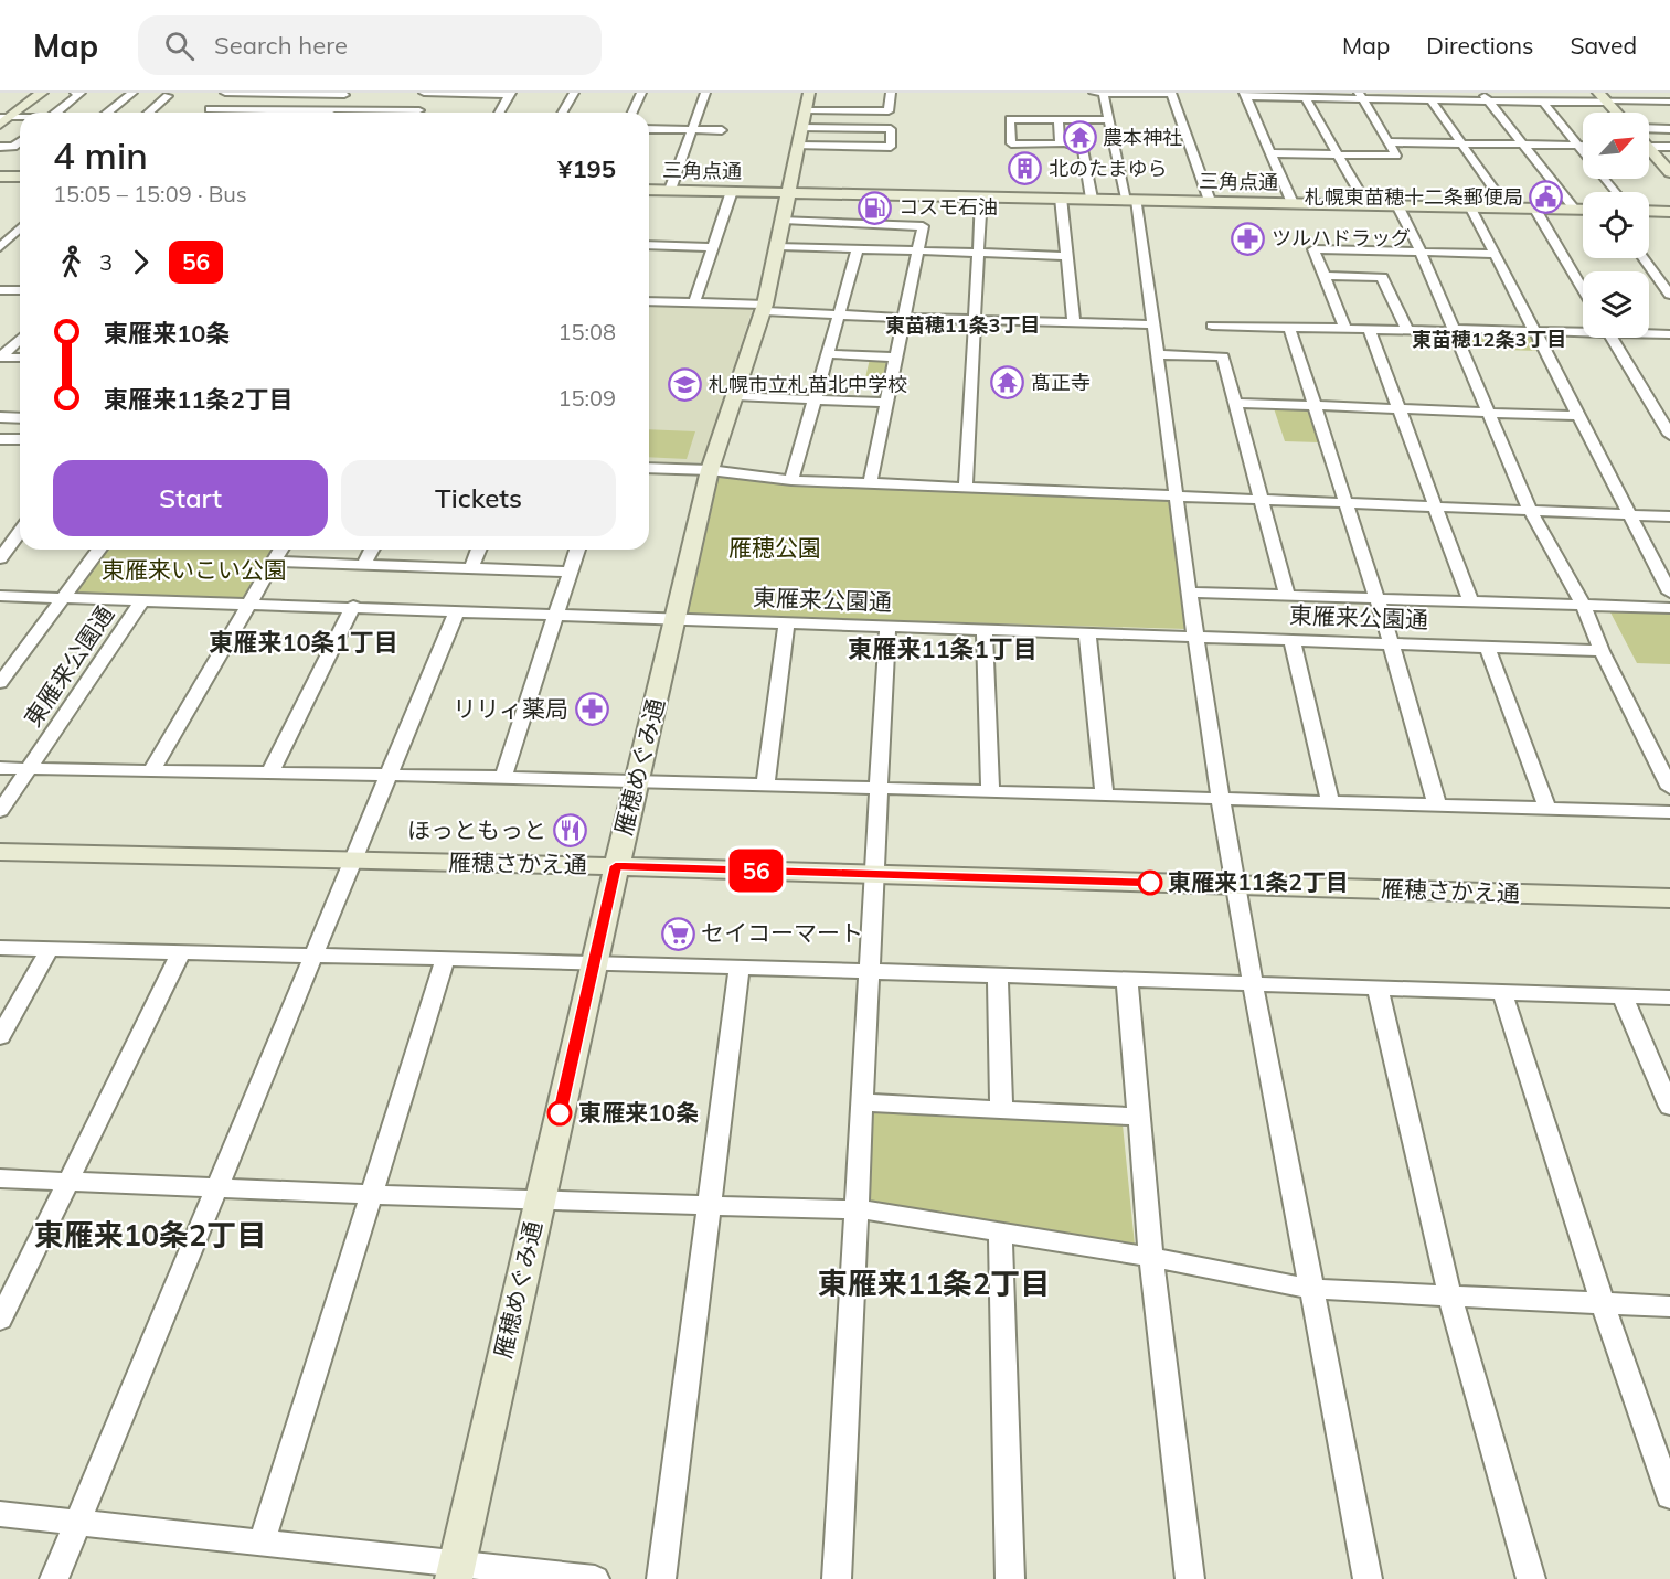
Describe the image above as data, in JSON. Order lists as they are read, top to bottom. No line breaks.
{"streets":{"street":["三角点通","東雁来公園通","雁穂めぐみ通","雁穂さかえ通"]},"crossings":[["三角点通","雁穂めぐみ通"],["東雁来公園通","雁穂めぐみ通"],["雁穂めぐみ通","雁穂さかえ通"]],"districts":["東苗穂11条3丁目","東苗穂12条3丁目","東雁来10条1丁目","東雁来11条1丁目","東雁来10条2丁目","東雁来11条2丁目"],"parks":["雁穂公園","東雁来いこい公園"],"places":{"temple":["農本神社","髙正寺"],"building":["北のたまゆら"],"public building":["札幌東苗穂十二条郵便局"],"fuel station":["コスモ石油"],"pharmacy":["ツルハドラッグ","リリィ薬局"],"school or university":["札幌市立札苗北中学校"],"restaurant":["ほっともっと"],"other":["東雁来11条2丁目","東雁来10条"],"supermarket":["セイコーマート"]},"lines":["bus line 56"],"north":"top right","page":{"header":"Map","search":"Search here","nav":["Map","Directions","Saved"],"on_map":"56","heading":["4 min","15:05 – 15:09 · Bus","¥195"],"legs":["3","56"],"list":[{"name":"東雁来10条","value":"15:08"},{"name":"東雁来11条2丁目","value":"15:09"}],"buttons":["Start","Tickets"]}}
